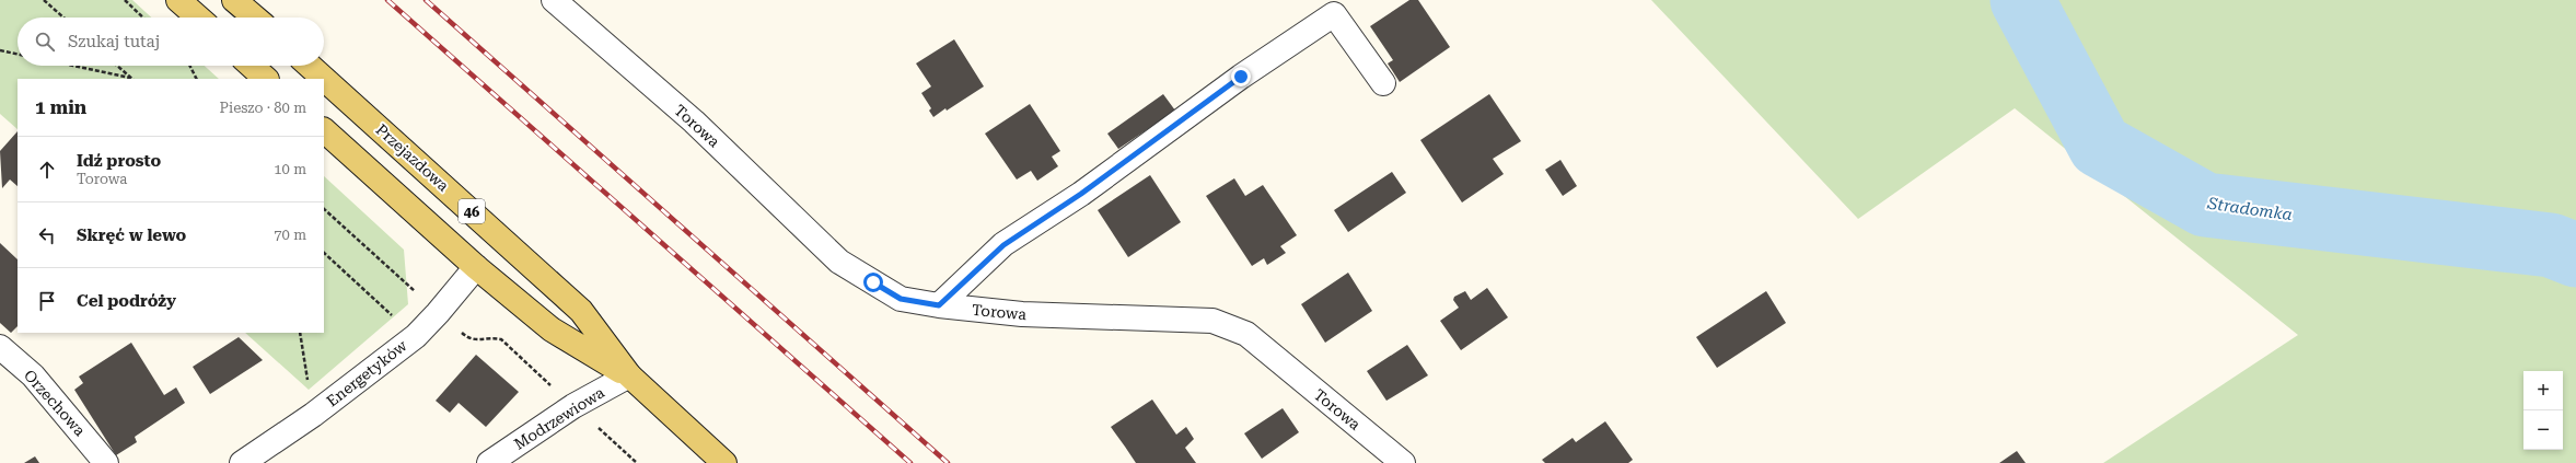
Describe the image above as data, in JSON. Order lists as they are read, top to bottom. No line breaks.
{"streets":{"main road":["Przejazdowa","46"],"street":["Torowa","Energetyków","Orzechowa","Modrzewiowa"]},"crossings":[["Przejazdowa","Energetyków"],["Przejazdowa","Modrzewiowa"]],"water":["Stradomka"],"page":{"search":"Szukaj tutaj","heading":["1 min","Pieszo · 80 m"],"list":[["Idź prosto","Torowa","10 m"],["Skręć w lewo","70 m"],"Cel podróży"],"map_buttons":["+","−"]}}
